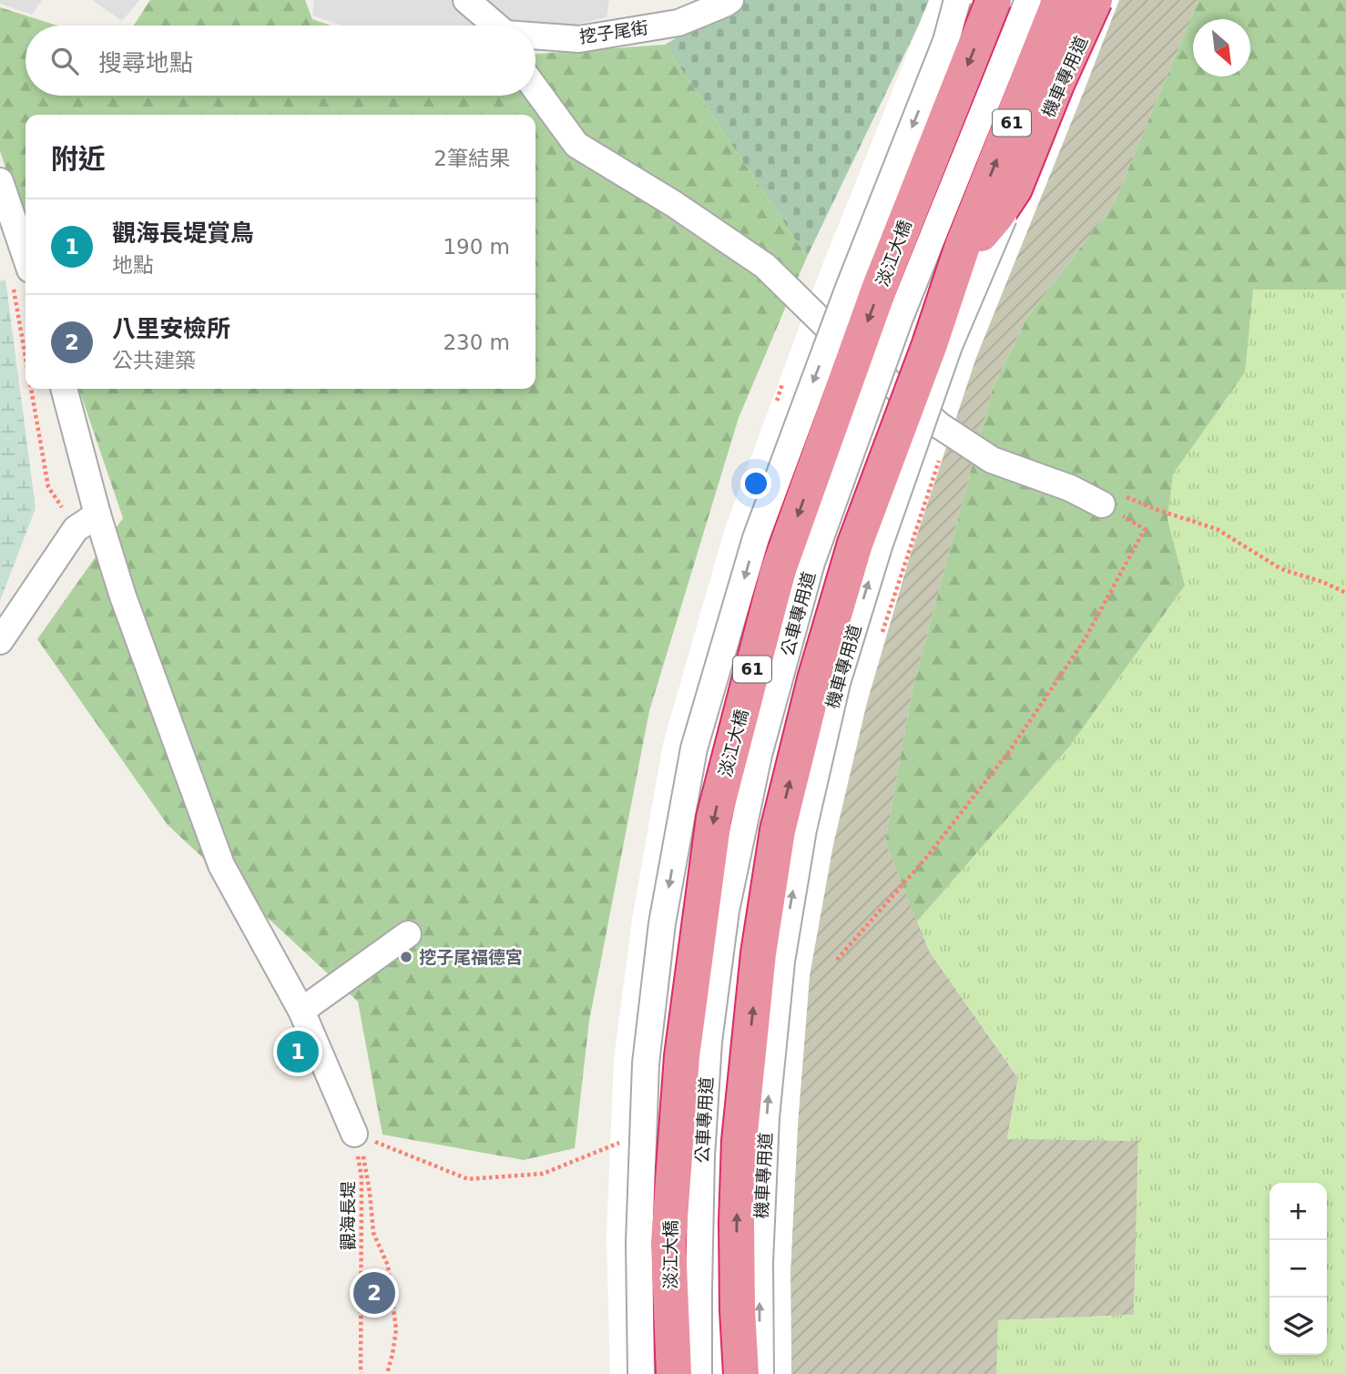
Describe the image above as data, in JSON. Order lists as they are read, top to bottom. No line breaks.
{"streets":{"highway":["61","淡江大橋"],"lane":["挖子尾街","機車專用道","公車專用道"],"path":["觀海長堤"]},"places":["挖子尾福德宮"],"north":"bottom right","page":{"search":"搜尋地點","heading":["附近","2筆結果"],"list":[{"mark":"1","name":"觀海長堤賞鳥","note":"地點","value":"190 m"},{"mark":"2","name":"八里安檢所","note":"公共建築","value":"230 m"}],"pins":["1","2"],"map_buttons":["+","−"]}}
